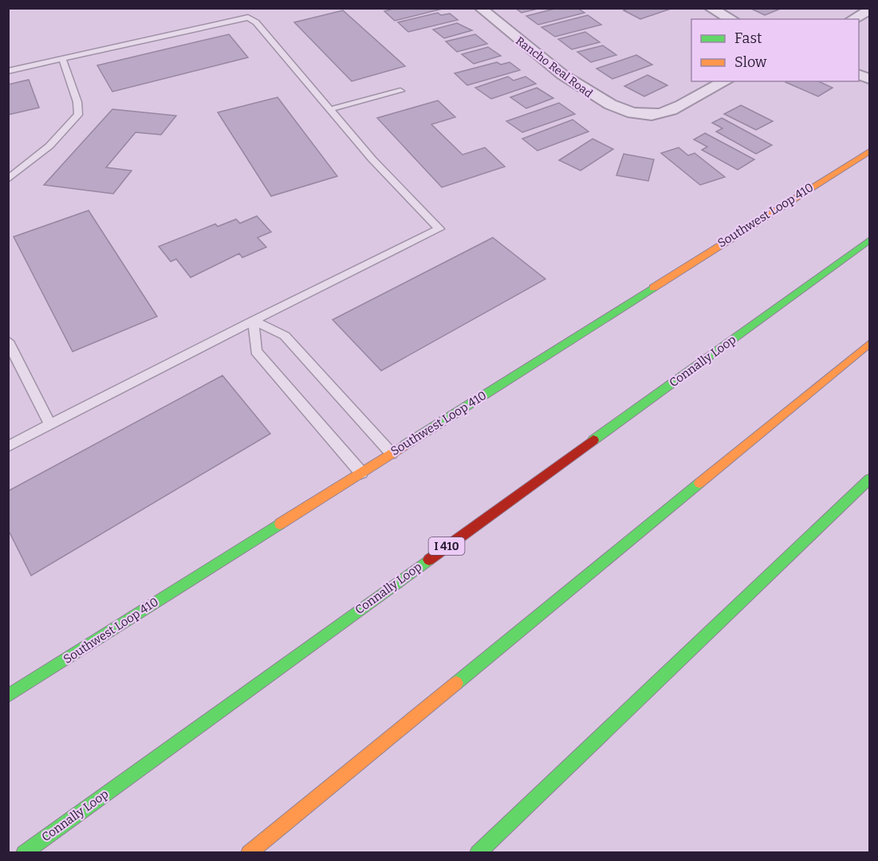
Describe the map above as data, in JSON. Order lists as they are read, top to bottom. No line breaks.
{"streets":{"main road":["Southwest Loop 410","Connally Loop","I 410"],"street":["Rancho Real Road"]},"legend":["Fast","Slow"]}
